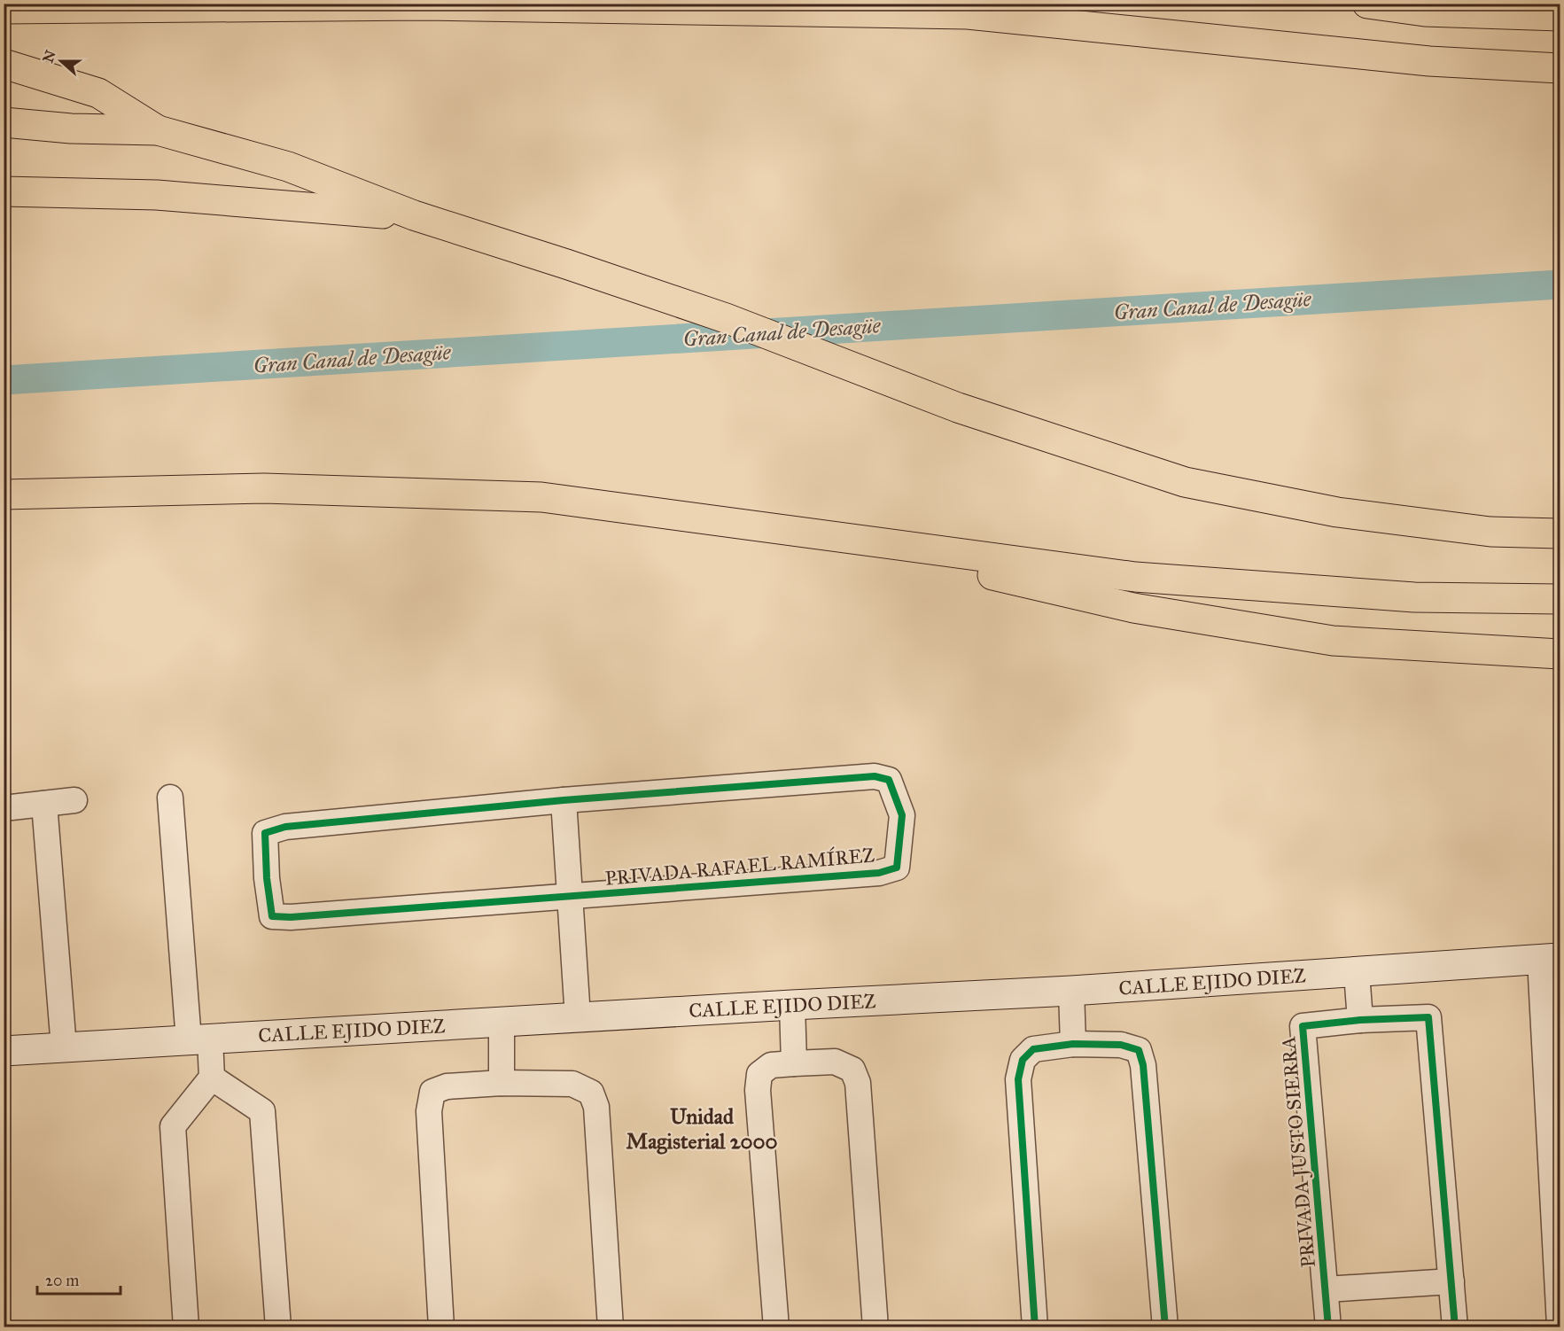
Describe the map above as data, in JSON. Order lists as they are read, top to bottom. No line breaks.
{"streets":{"main road":["CALLE EJIDO DIEZ"],"street":["PRIVADA RAFAEL RAMÍREZ","PRIVADA JUSTO SIERRA"]},"districts":["Unidad Magisterial 2000"],"water":["Gran Canal de Desagüe"],"scale_bar":"20 m","north":"left"}
